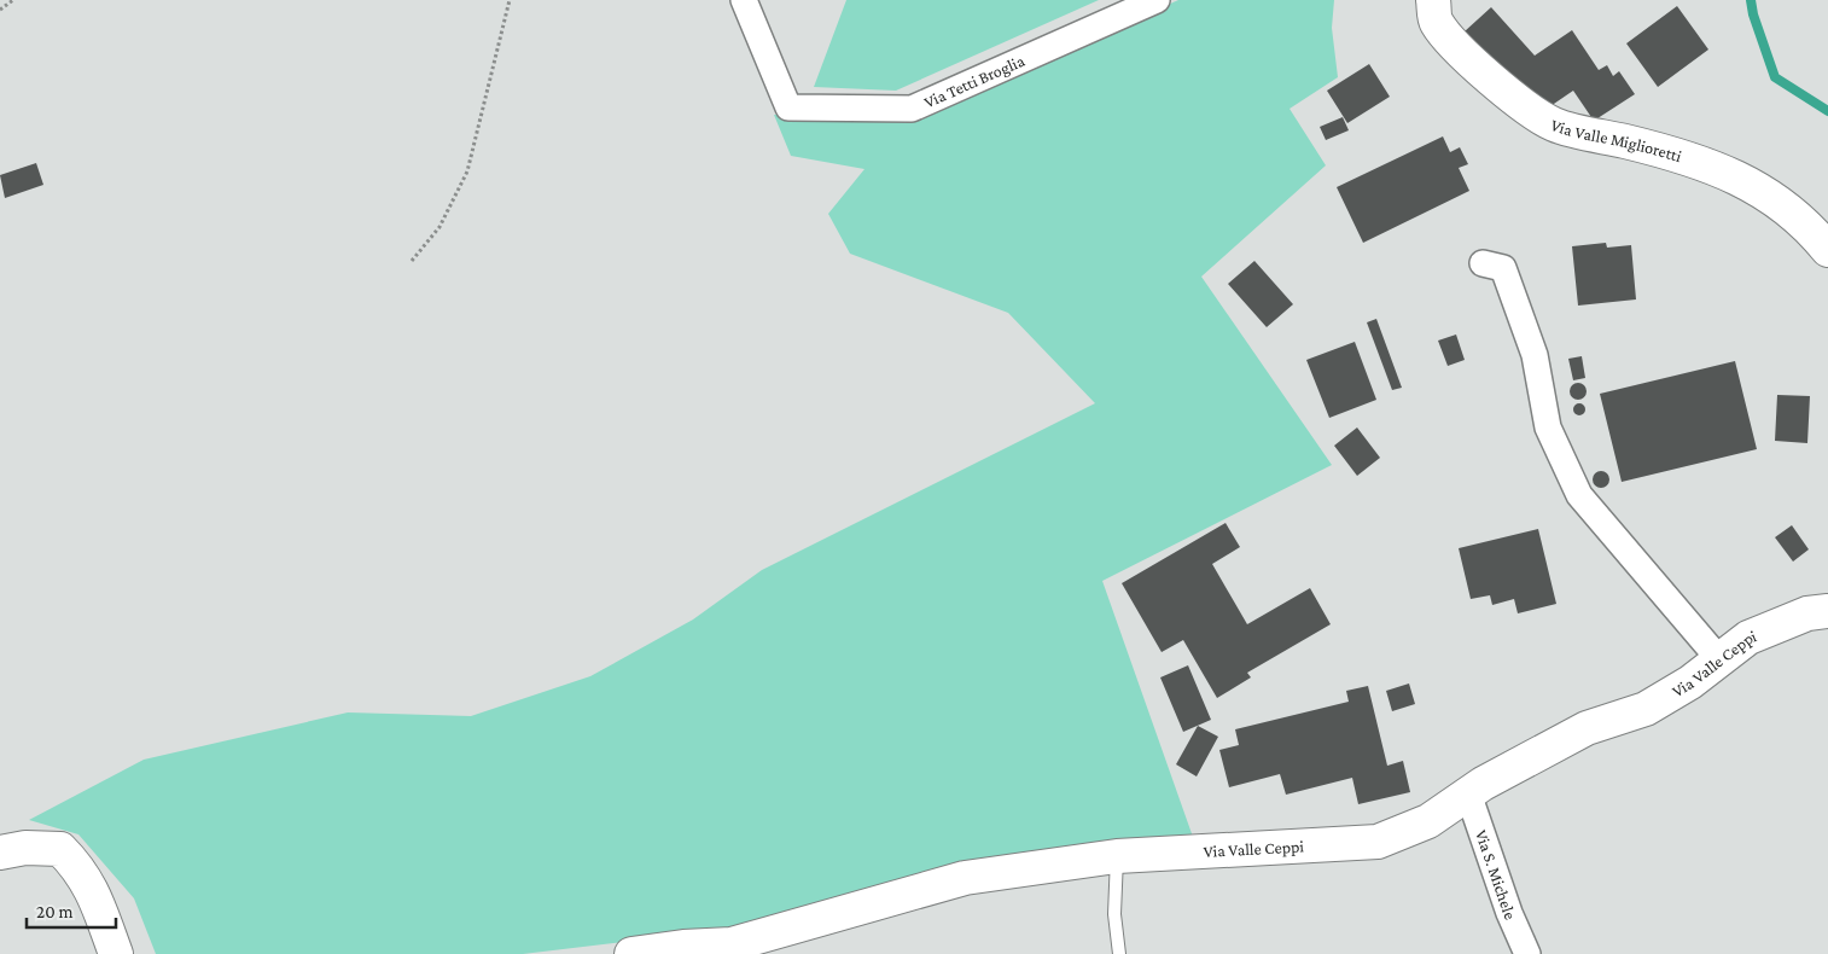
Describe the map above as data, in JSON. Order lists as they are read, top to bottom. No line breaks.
{"streets":{"street":["Via Tetti Broglia","Via Valle Miglioretti","Via Valle Ceppi","Via S. Michele"]},"crossings":[["Via Valle Ceppi","Via S. Michele"]],"scale_bar":"20 m"}
